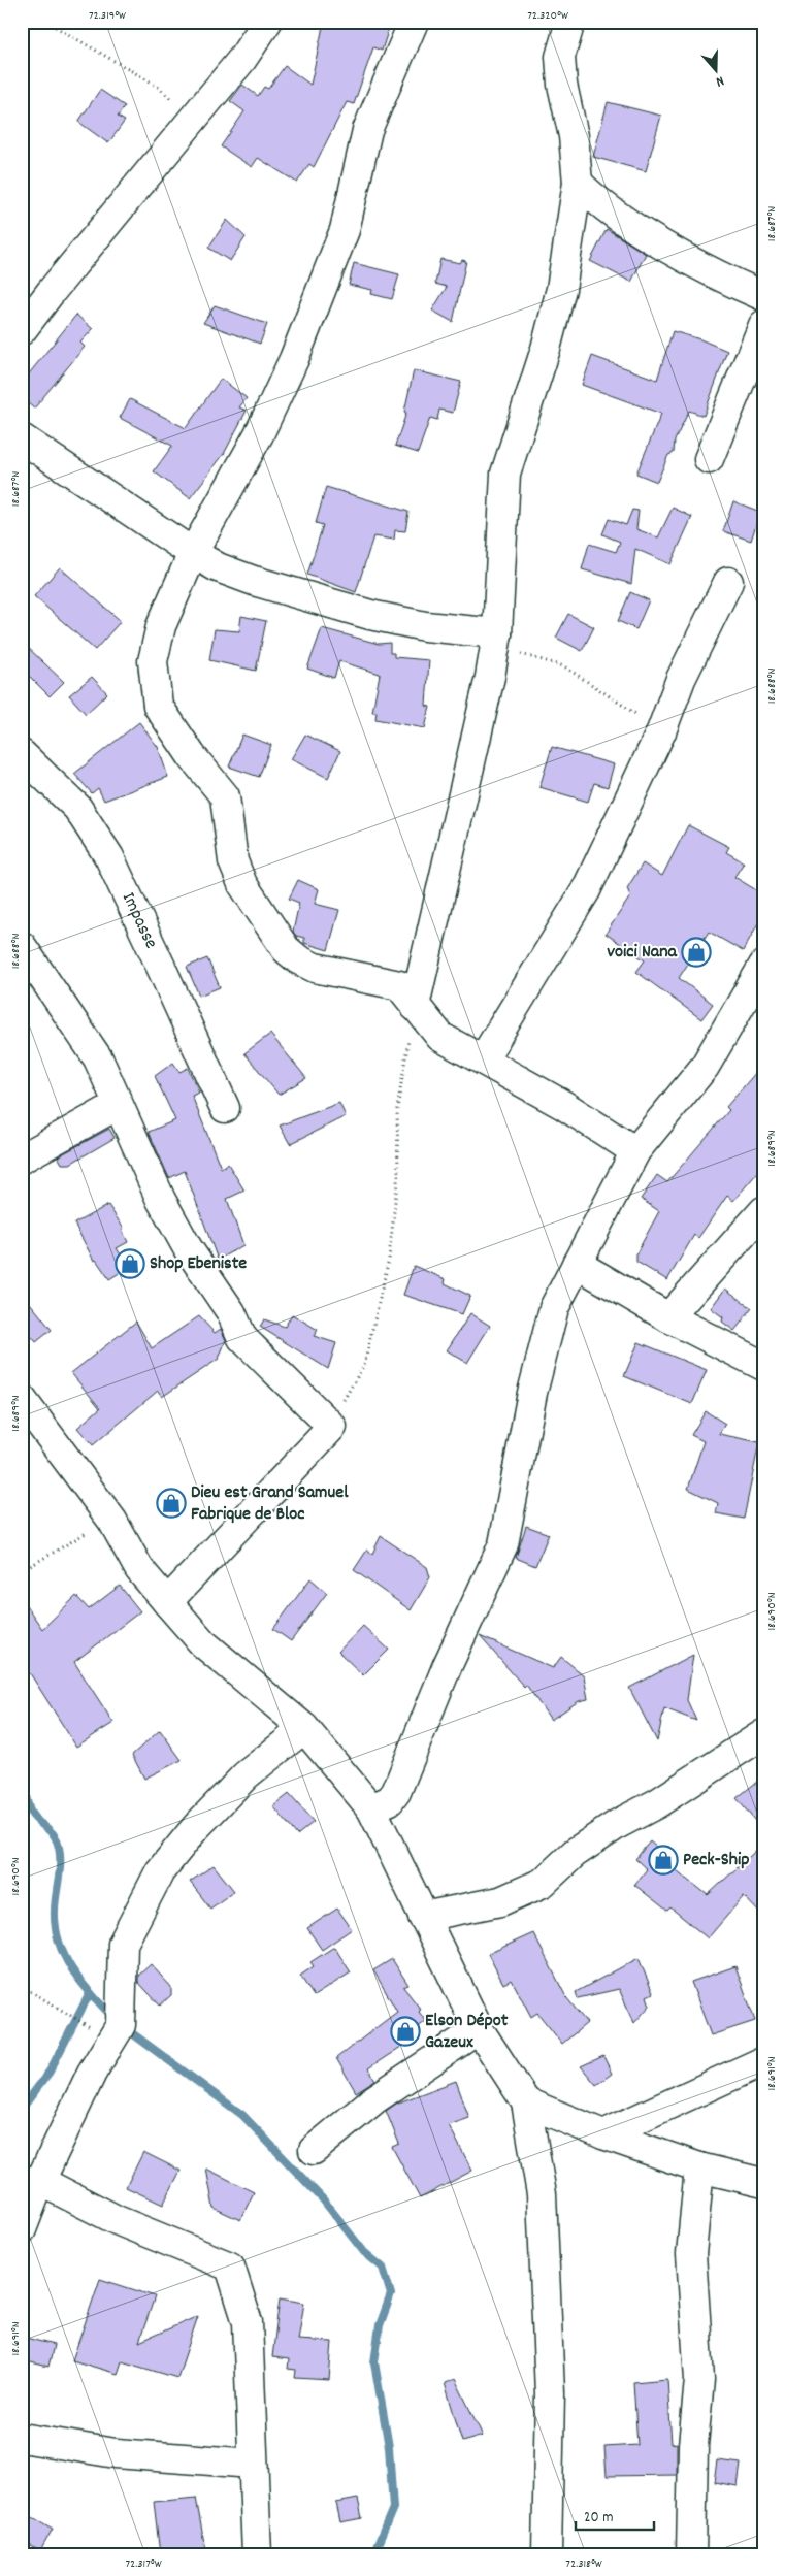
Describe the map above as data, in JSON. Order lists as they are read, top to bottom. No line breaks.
{"streets":{"street":["Impasse"]},"places":{"shop":["voici Nana","Shop Ebeniste","Dieu est Grand Samuel Fabrique de Bloc","Peck-Ship","Elson Dépot Gazeux"]},"scale_bar":"20 m","north":"bottom","coordinates":["72.319°W","72.320°W","18.687°N","18.688°N","18.689°N","18.690°N","18.691°N","72.317°W","72.318°W"]}
